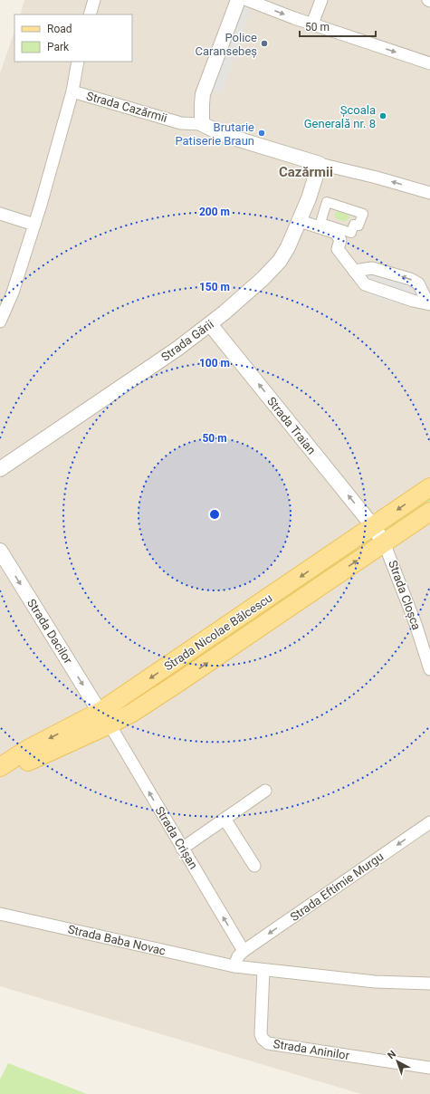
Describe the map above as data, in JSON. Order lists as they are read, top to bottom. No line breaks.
{"streets":{"main road":["Strada Nicolae Bălcescu"],"street":["Strada Cazărmii","Strada Gării","Strada Traian","Strada Cloșca","Strada Dacilor","Strada Crișan","Strada Eftimie Murgu","Strada Baba Novac","Strada Aninilor"]},"crossings":[["Strada Cazărmii","Strada Gării"],["Strada Gării","Strada Traian"],["Strada Traian","Strada Cloșca"],["Strada Traian","Strada Nicolae Bălcescu"],["Strada Cloșca","Strada Nicolae Bălcescu"],["Strada Dacilor","Strada Nicolae Bălcescu"],["Strada Dacilor","Strada Crișan"],["Strada Nicolae Bălcescu","Strada Crișan"],["Strada Crișan","Strada Eftimie Murgu"],["Strada Baba Novac","Strada Aninilor"]],"one_way":["Strada Traian","Strada Dacilor","Strada Crișan","Strada Eftimie Murgu"],"districts":["Cazărmii"],"places":["Police Caransebeș","Școala Generală nr. 8","Brutarie Patiserie Braun"],"legend":["Road","Park"],"scale_bar":"50 m","north":"top left","rings":["200 m","150 m","100 m","50 m"]}
